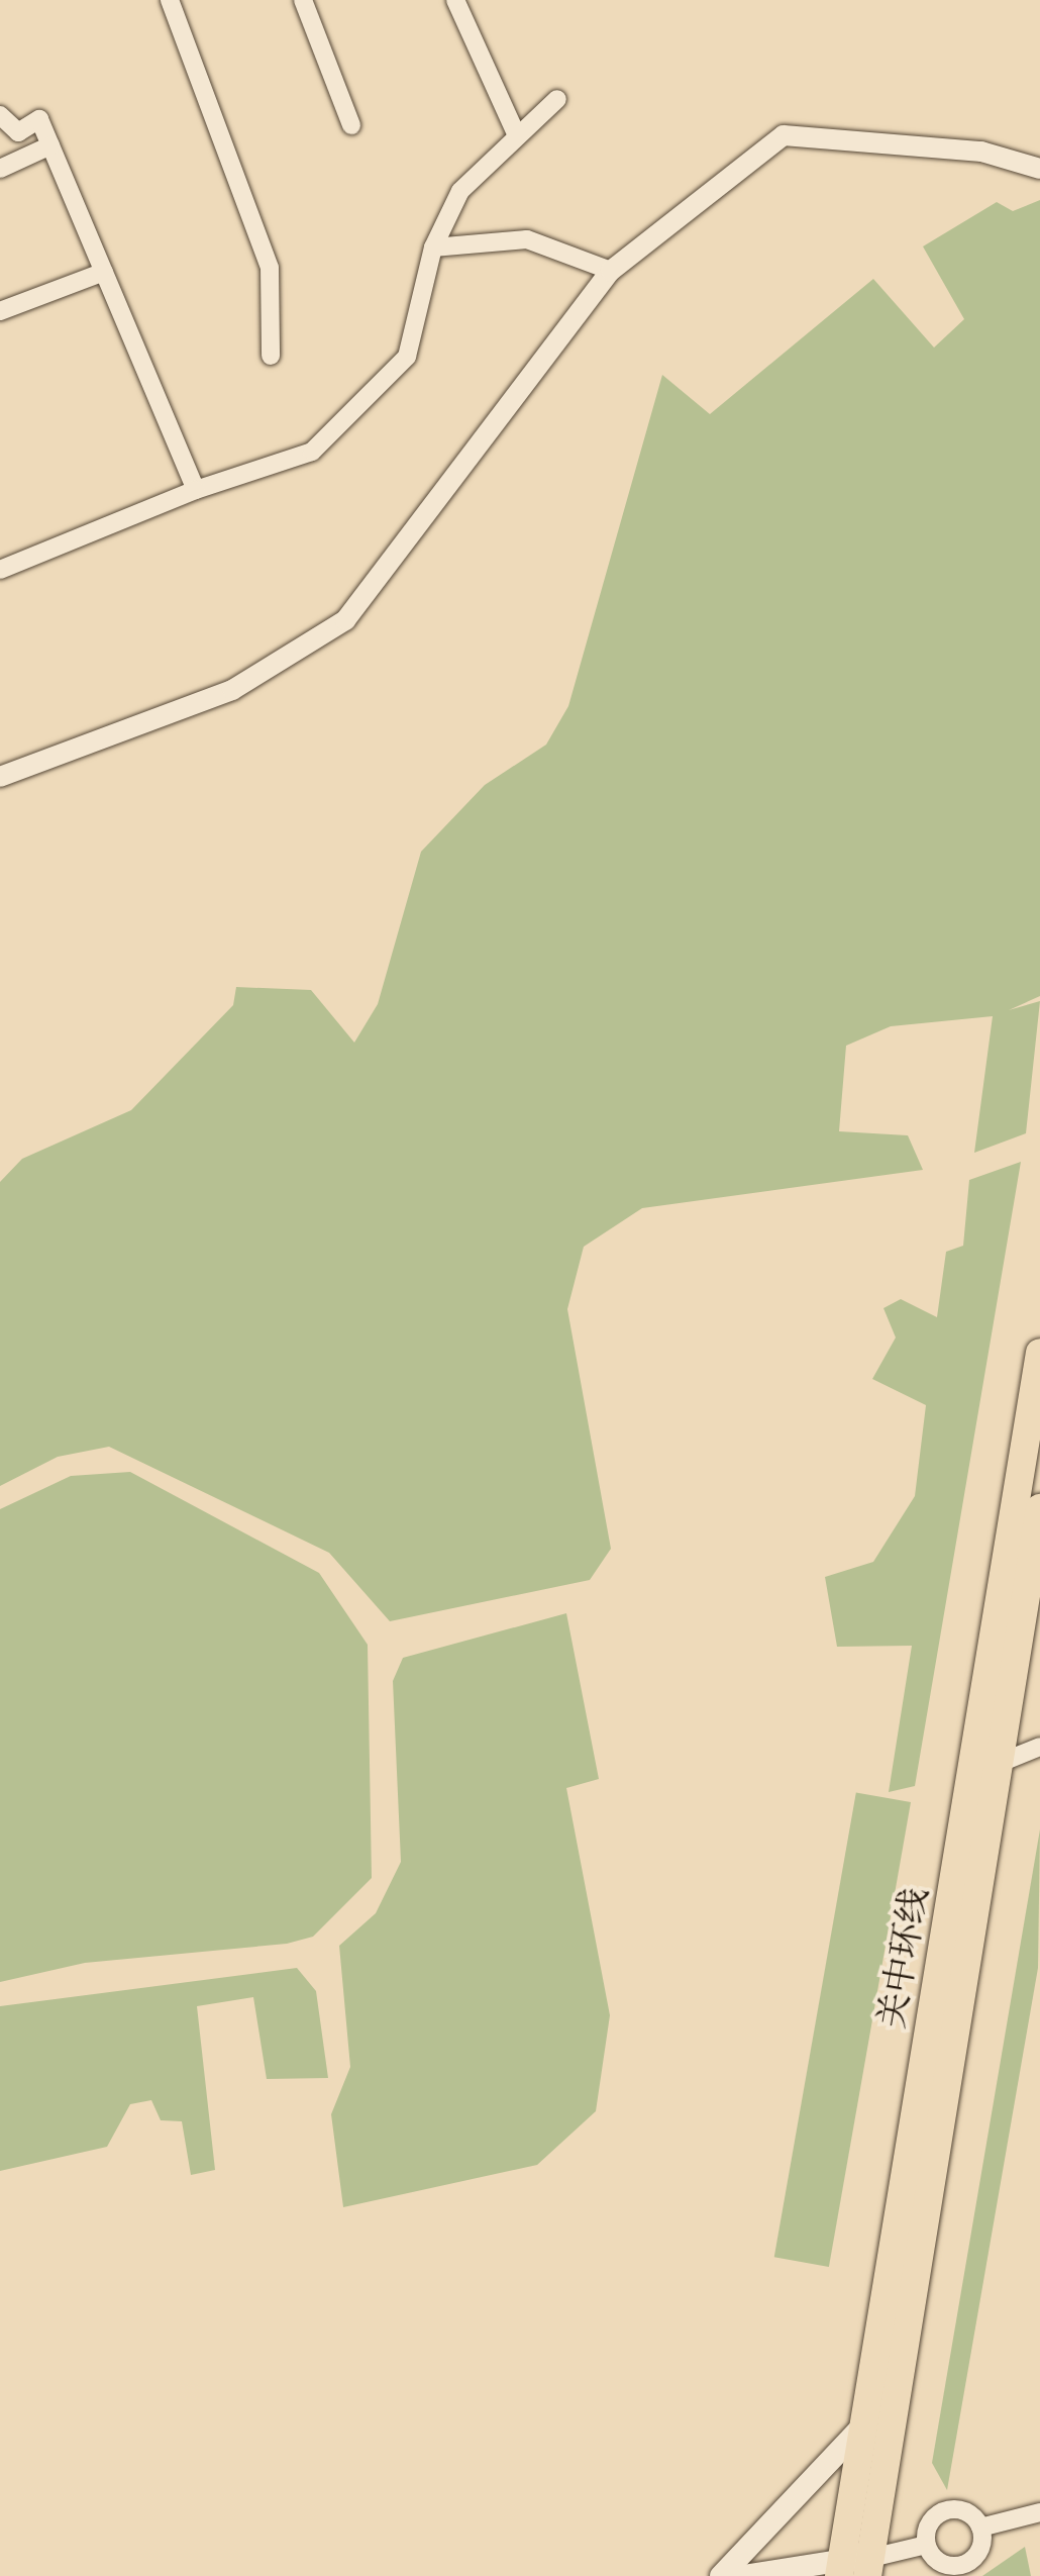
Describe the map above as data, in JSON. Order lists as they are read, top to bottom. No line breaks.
{"streets":{"highway":["关中环线"]}}
